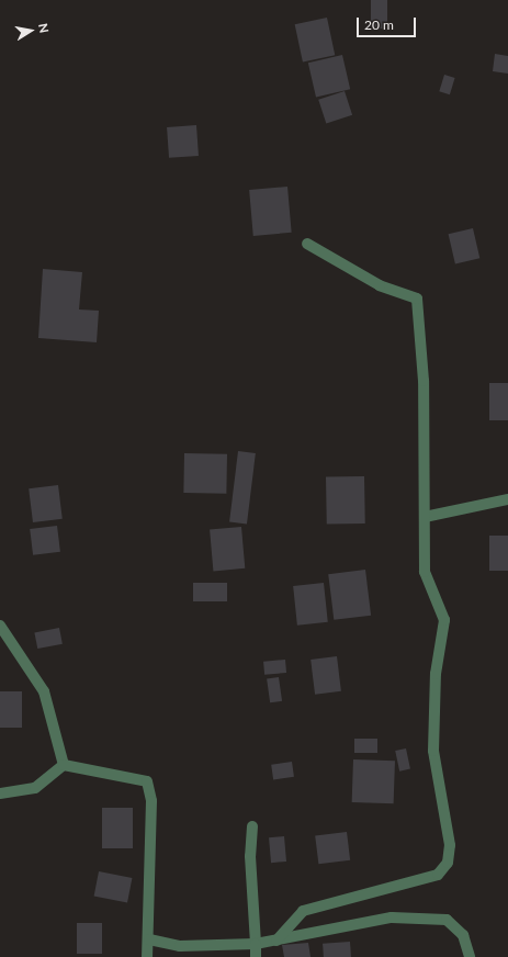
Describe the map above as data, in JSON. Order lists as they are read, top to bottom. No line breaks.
{"scale_bar":"20 m","north":"right"}
